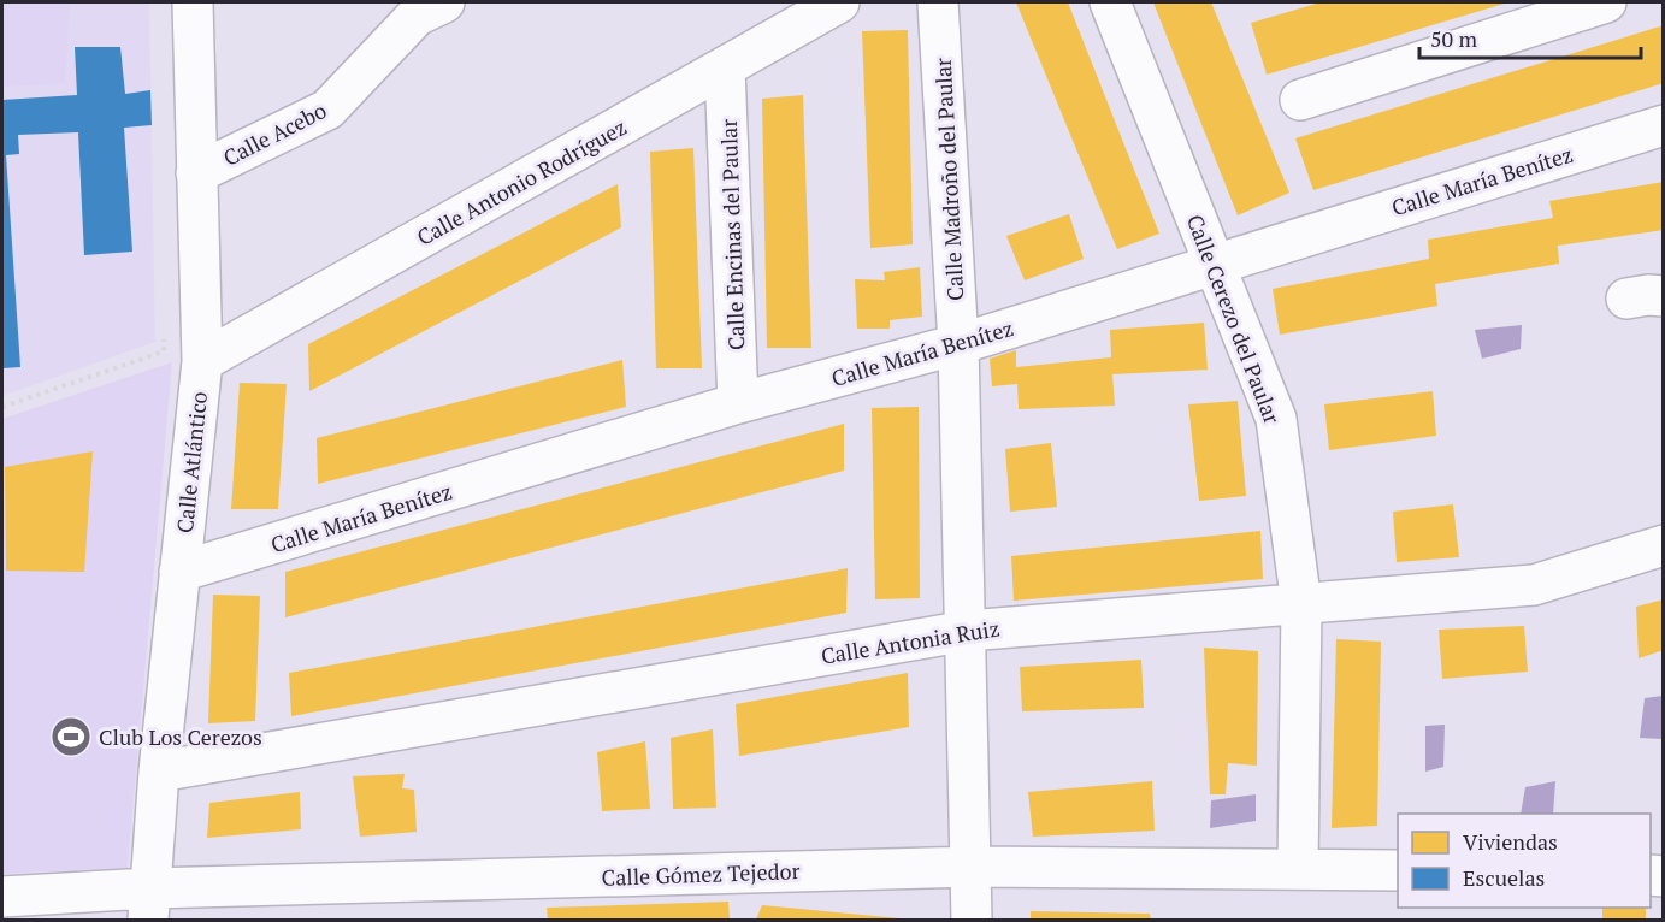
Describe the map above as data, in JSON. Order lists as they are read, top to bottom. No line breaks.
{"streets":{"street":["Calle Acebo","Calle Madroño del Paular","Calle María Benítez","Calle Antonio Rodríguez","Calle Encinas del Paular","Calle Cerezo del Paular","Calle Atlántico","Calle Antonia Ruiz","Calle Gómez Tejedor"]},"crossings":[["Calle Acebo","Calle Atlántico"],["Calle Madroño del Paular","Calle María Benítez"],["Calle Madroño del Paular","Calle Antonia Ruiz"],["Calle Madroño del Paular","Calle Gómez Tejedor"],["Calle María Benítez","Calle Encinas del Paular"],["Calle María Benítez","Calle Cerezo del Paular"],["Calle María Benítez","Calle Atlántico"],["Calle Antonio Rodríguez","Calle Encinas del Paular"],["Calle Antonio Rodríguez","Calle Atlántico"],["Calle Cerezo del Paular","Calle Antonia Ruiz"],["Calle Cerezo del Paular","Calle Gómez Tejedor"],["Calle Atlántico","Calle Antonia Ruiz"],["Calle Atlántico","Calle Gómez Tejedor"]],"places":{"sports":["Club Los Cerezos"]},"legend":["Viviendas","Escuelas"],"scale_bar":"50 m"}
